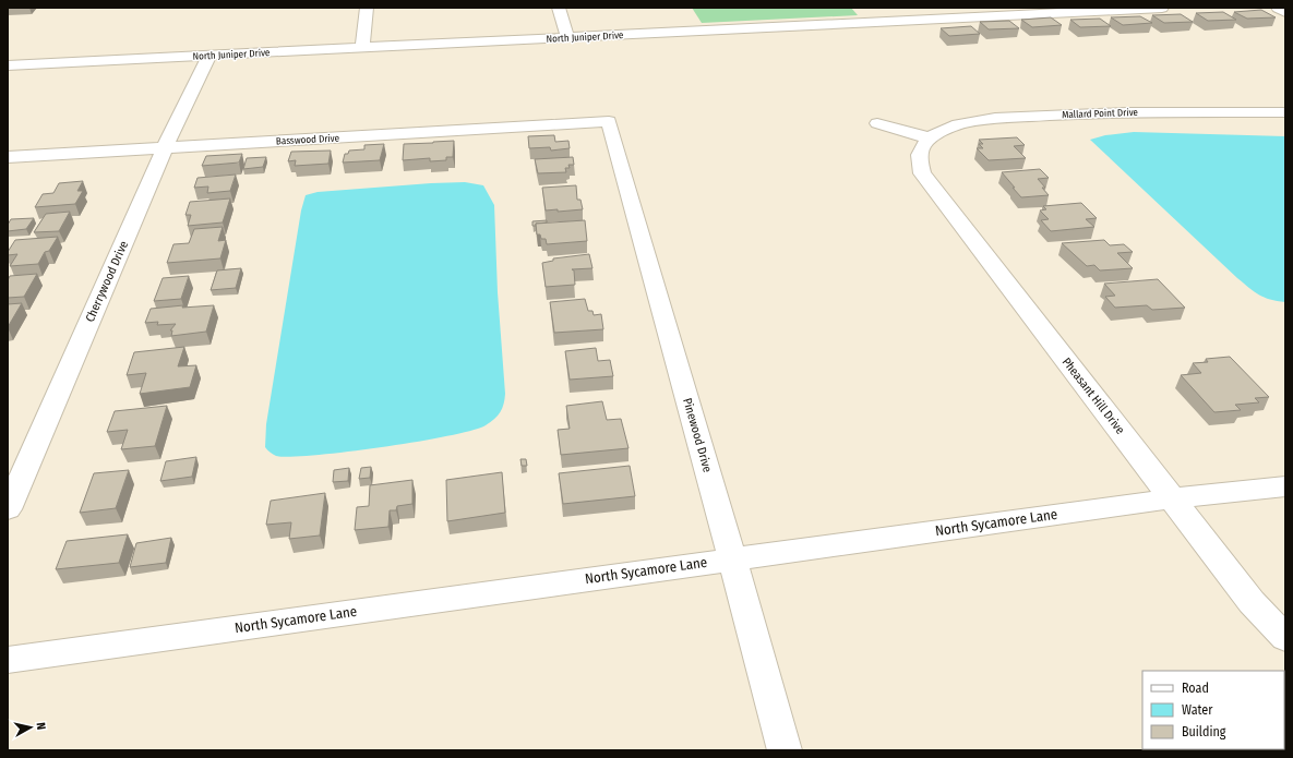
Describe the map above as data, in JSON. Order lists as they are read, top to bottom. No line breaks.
{"streets":{"street":["North Juniper Drive","Mallard Point Drive","Basswood Drive","Cherrywood Drive","Pheasant Hill Drive","Pinewood Drive","North Sycamore Lane"]},"crossings":[["North Juniper Drive","Cherrywood Drive"],["Mallard Point Drive","Pheasant Hill Drive"],["Basswood Drive","Cherrywood Drive"],["Basswood Drive","Pinewood Drive"],["Pheasant Hill Drive","North Sycamore Lane"],["Pinewood Drive","North Sycamore Lane"]],"legend":["Road","Water","Building"],"north":"right"}
